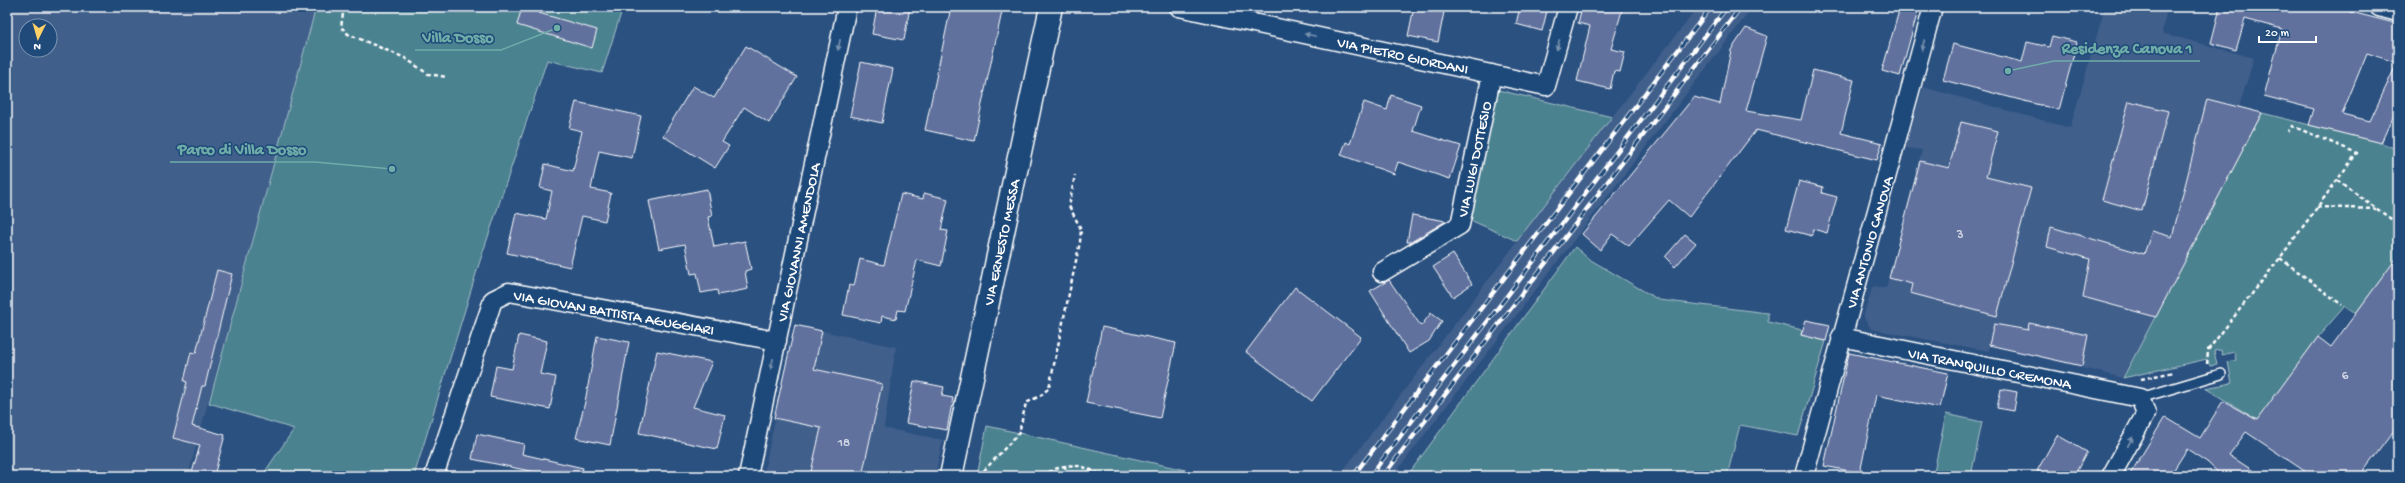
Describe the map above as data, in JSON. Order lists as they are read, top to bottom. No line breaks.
{"streets":{"street":["VIA PIETRO GIORDANI","VIA LUIGI DOTTESIO","VIA GIOVANNI AMENDOLA","VIA ERNESTO MESSA","VIA ANTONIO CANOVA","VIA GIOVAN BATTISTA AGUGGIARI","VIA TRANQUILLO CREMONA"]},"crossings":[["VIA PIETRO GIORDANI","VIA LUIGI DOTTESIO"],["VIA GIOVANNI AMENDOLA","VIA GIOVAN BATTISTA AGUGGIARI"],["VIA ANTONIO CANOVA","VIA TRANQUILLO CREMONA"]],"one_way":["VIA PIETRO GIORDANI","VIA GIOVANNI AMENDOLA","VIA ANTONIO CANOVA"],"places":["Villa Dosso","Residenza Canova 1","Parco di Villa Dosso"],"house_numbers":["3","6","18"],"scale_bar":"20 m","north":"bottom"}
